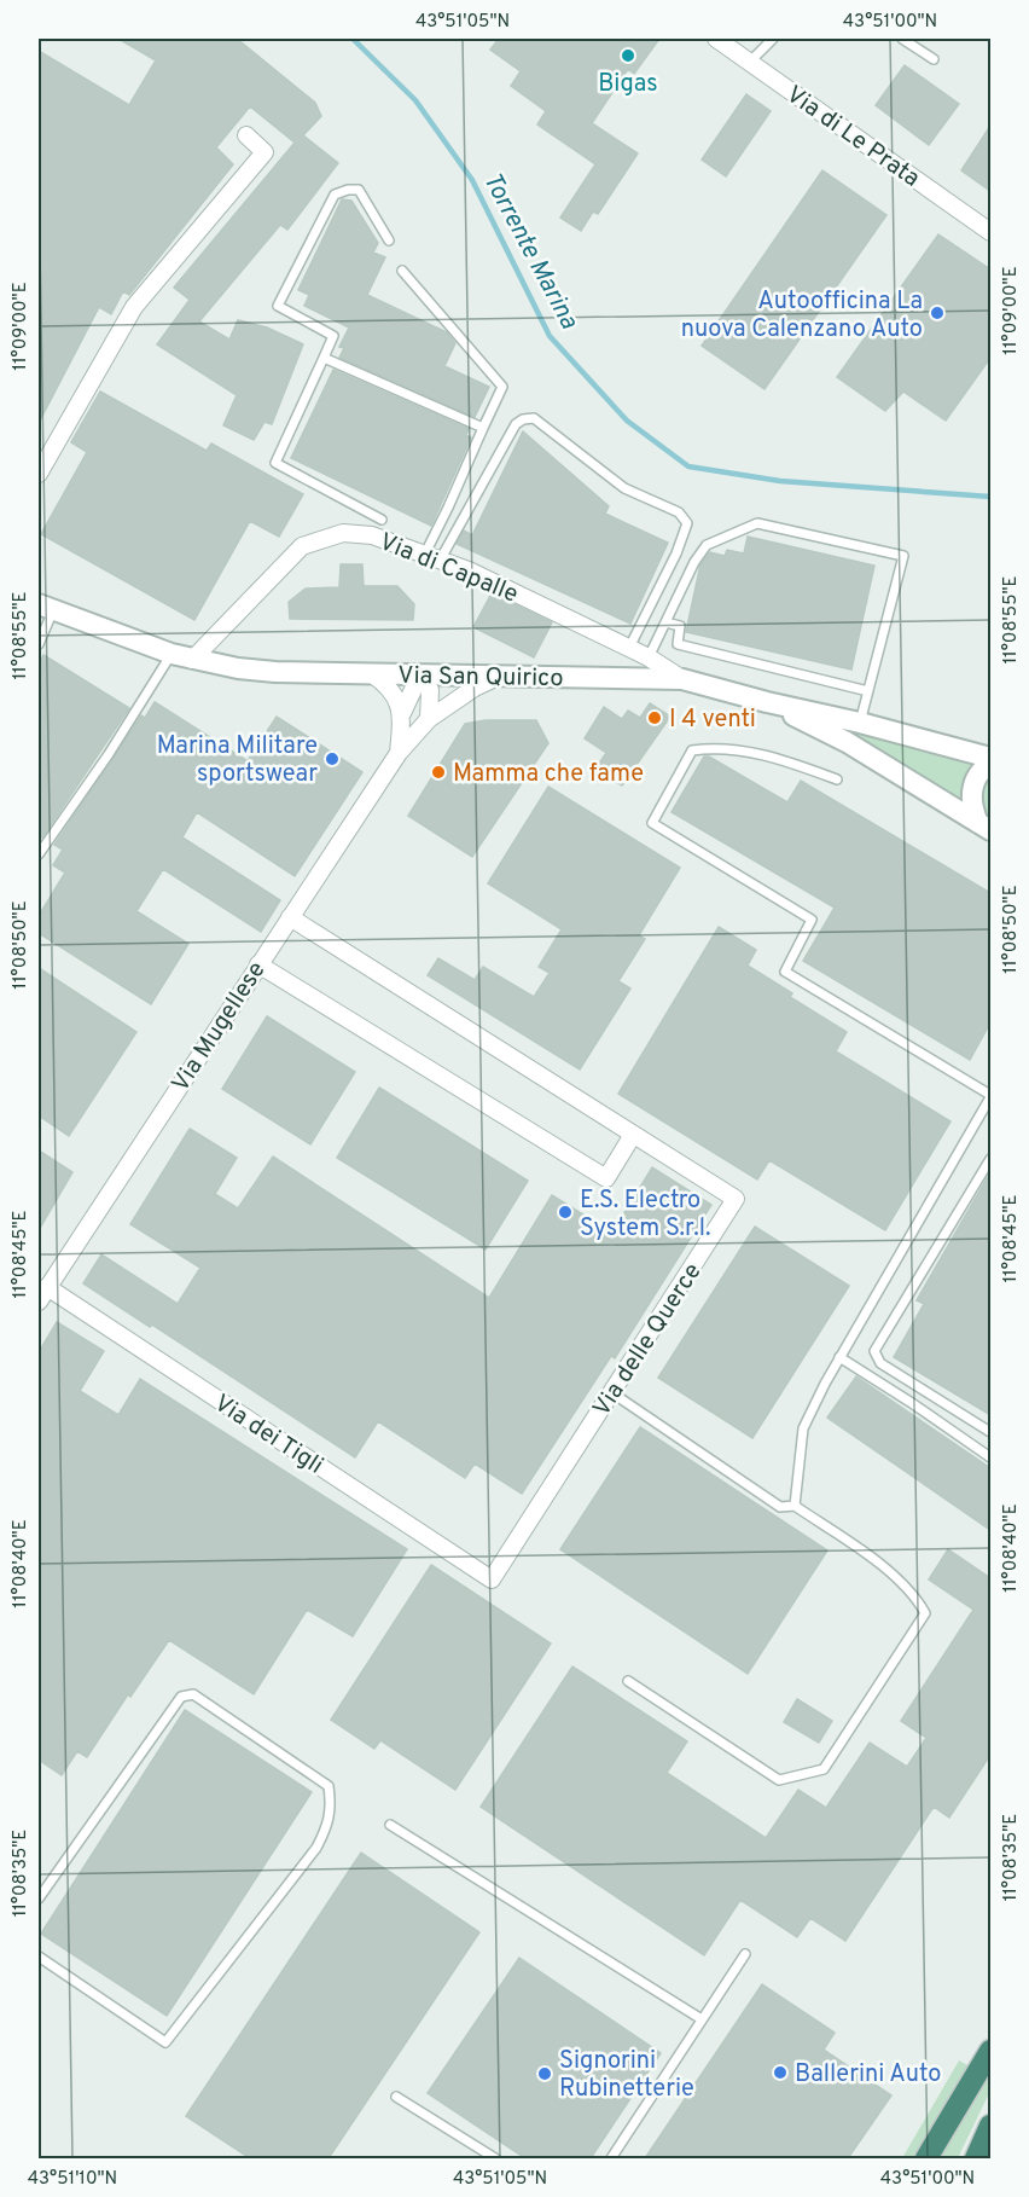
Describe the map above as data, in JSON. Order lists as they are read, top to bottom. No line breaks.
{"streets":{"street":["Via di Le Prata","Via di Capalle","Via San Quirico","Via Mugellese","Via delle Querce","Via dei Tigli"]},"crossings":[["Via di Capalle","Via San Quirico"],["Via San Quirico","Via Mugellese"],["Via Mugellese","Via delle Querce"],["Via Mugellese","Via dei Tigli"],["Via delle Querce","Via dei Tigli"]],"water":["Torrente Marina"],"places":["Bigas","Autoofficina La nuova Calenzano Auto","I 4 venti","Marina Militare sportswear","Mamma che fame","E.S. Electro System S.r.l.","Ballerini Auto","Signorini Rubinetterie"],"coordinates":["43°51'05\"N","43°51'00\"N","11°09'00\"E","11°08'55\"E","11°08'50\"E","11°08'45\"E","11°08'40\"E","11°08'35\"E","43°51'10\"N"]}
